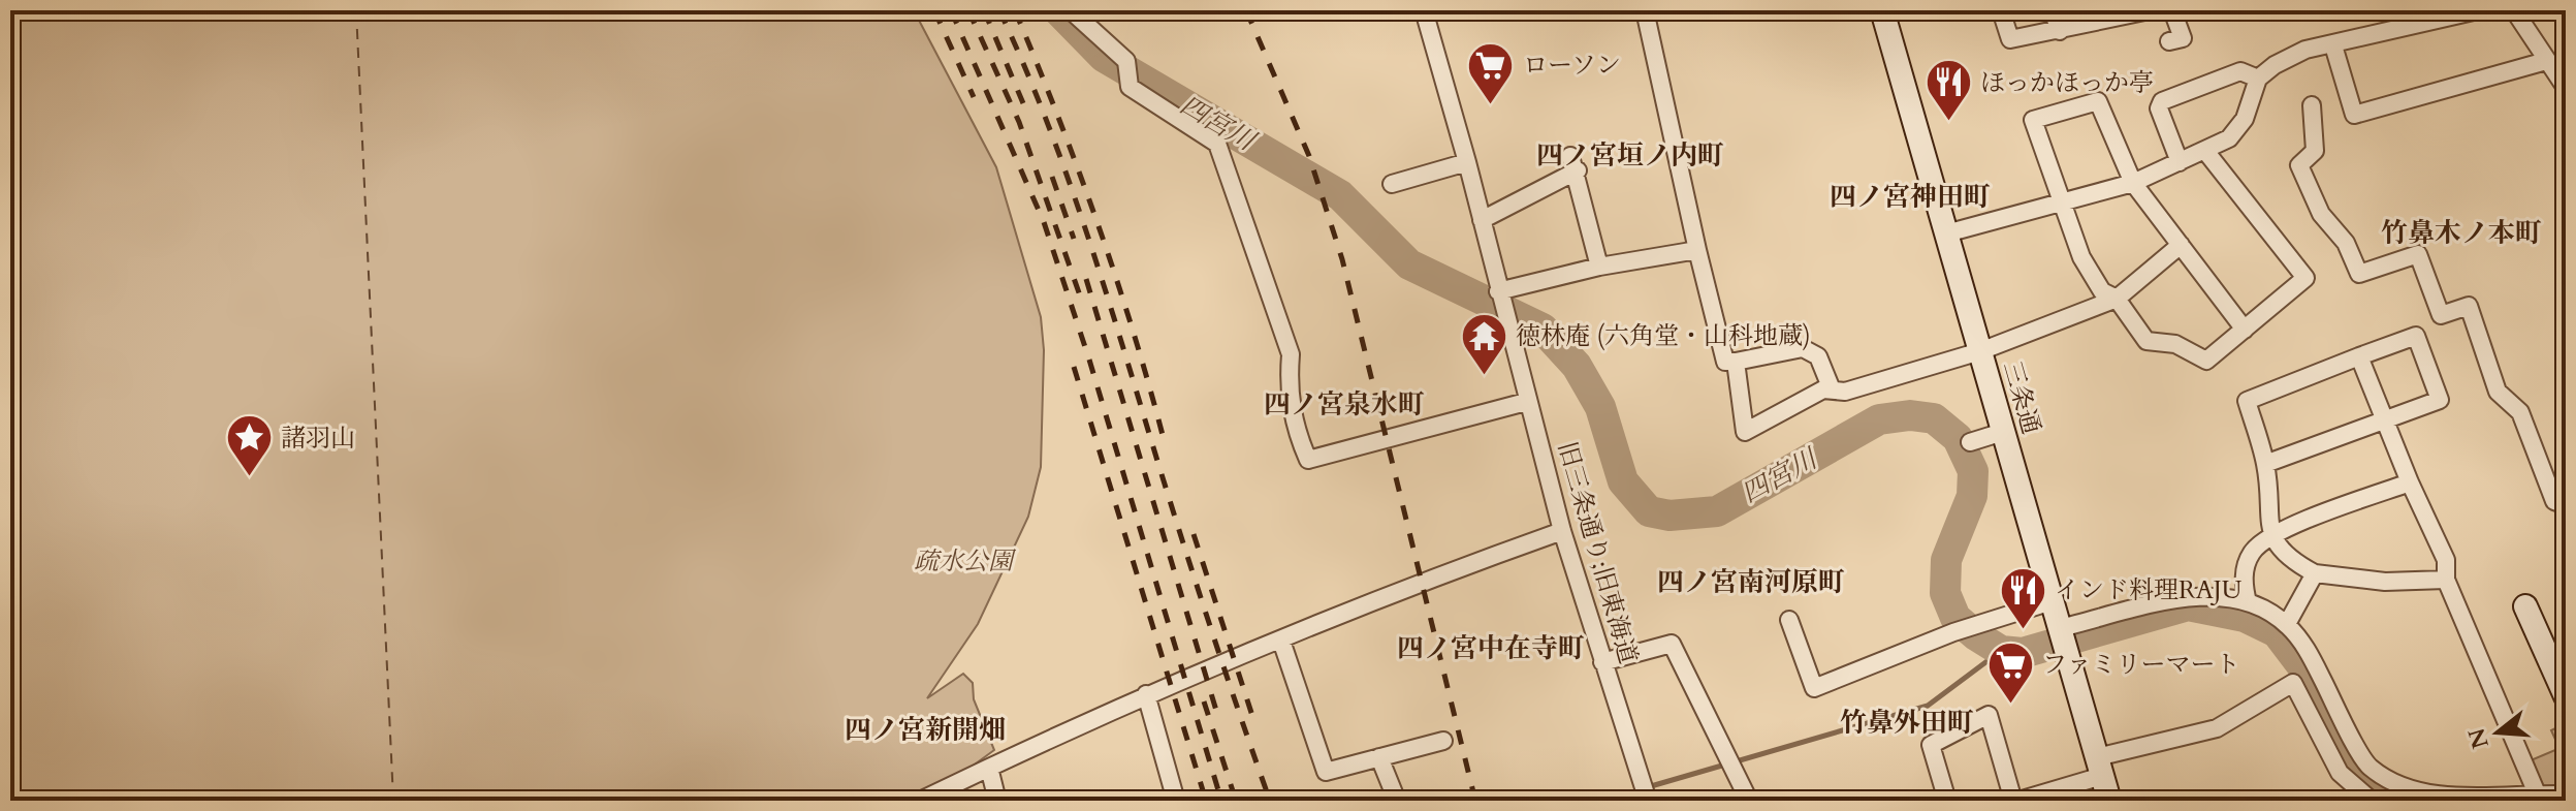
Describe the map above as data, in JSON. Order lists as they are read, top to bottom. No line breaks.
{"streets":{"main road":["三条通"],"street":["旧三条通り;旧東海道"]},"districts":["四ノ宮垣ノ内町","四ノ宮神田町","竹鼻木ノ本町","四ノ宮泉水町","四ノ宮南河原町","四ノ宮中在寺町","竹鼻外田町","四ノ宮新開畑"],"water":["四宮川"],"parks":["疏水公園"],"places":{"supermarket":["ローソン","ファミリーマート"],"restaurant":["ほっかほっか亭","インド料理RAJU"],"temple":["徳林庵 (六角堂・山科地蔵)"],"place":["諸羽山"]},"north":"left"}
